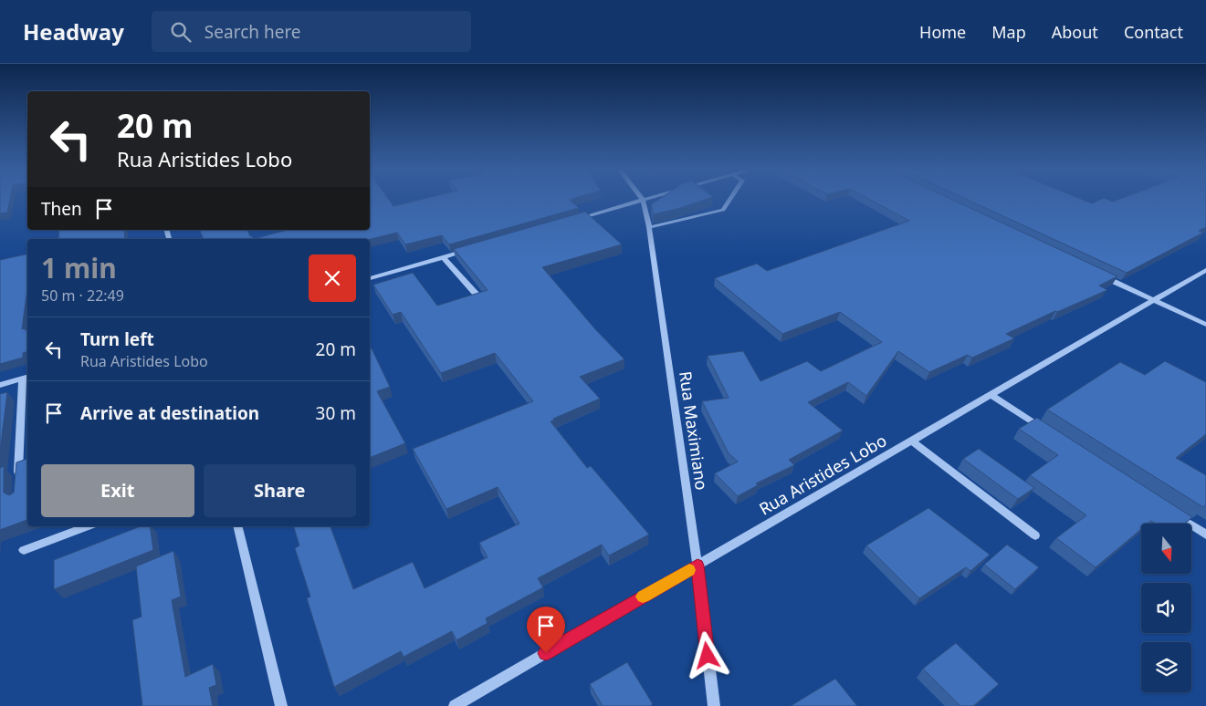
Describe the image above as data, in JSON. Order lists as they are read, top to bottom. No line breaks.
{"streets":{"street":["Rua Maximiano","Rua Aristides Lobo"]},"crossings":[["Rua Maximiano","Rua Aristides Lobo"]],"north":"bottom","page":{"header":"Headway","search":"Search here","nav":["Home","Map","About","Contact"],"turn":["20 m","Rua Aristides Lobo"],"then":"Then","heading":["1 min","50 m · 22:49"],"list":[{"name":"Turn left","note":"Rua Aristides Lobo","value":"20 m"},{"name":"Arrive at destination","value":"30 m"}],"buttons":["Exit","Share"]}}
